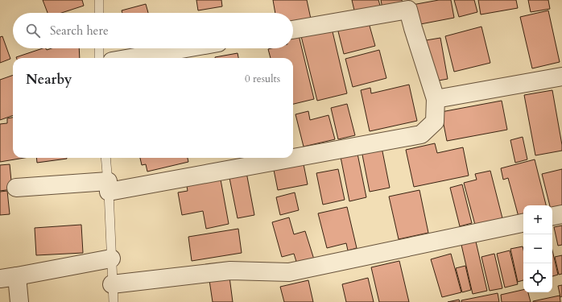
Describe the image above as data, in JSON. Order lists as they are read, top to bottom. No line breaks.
{"page":{"search":"Search here","heading":["Nearby","0 results"],"map_buttons":["+","−"]}}
